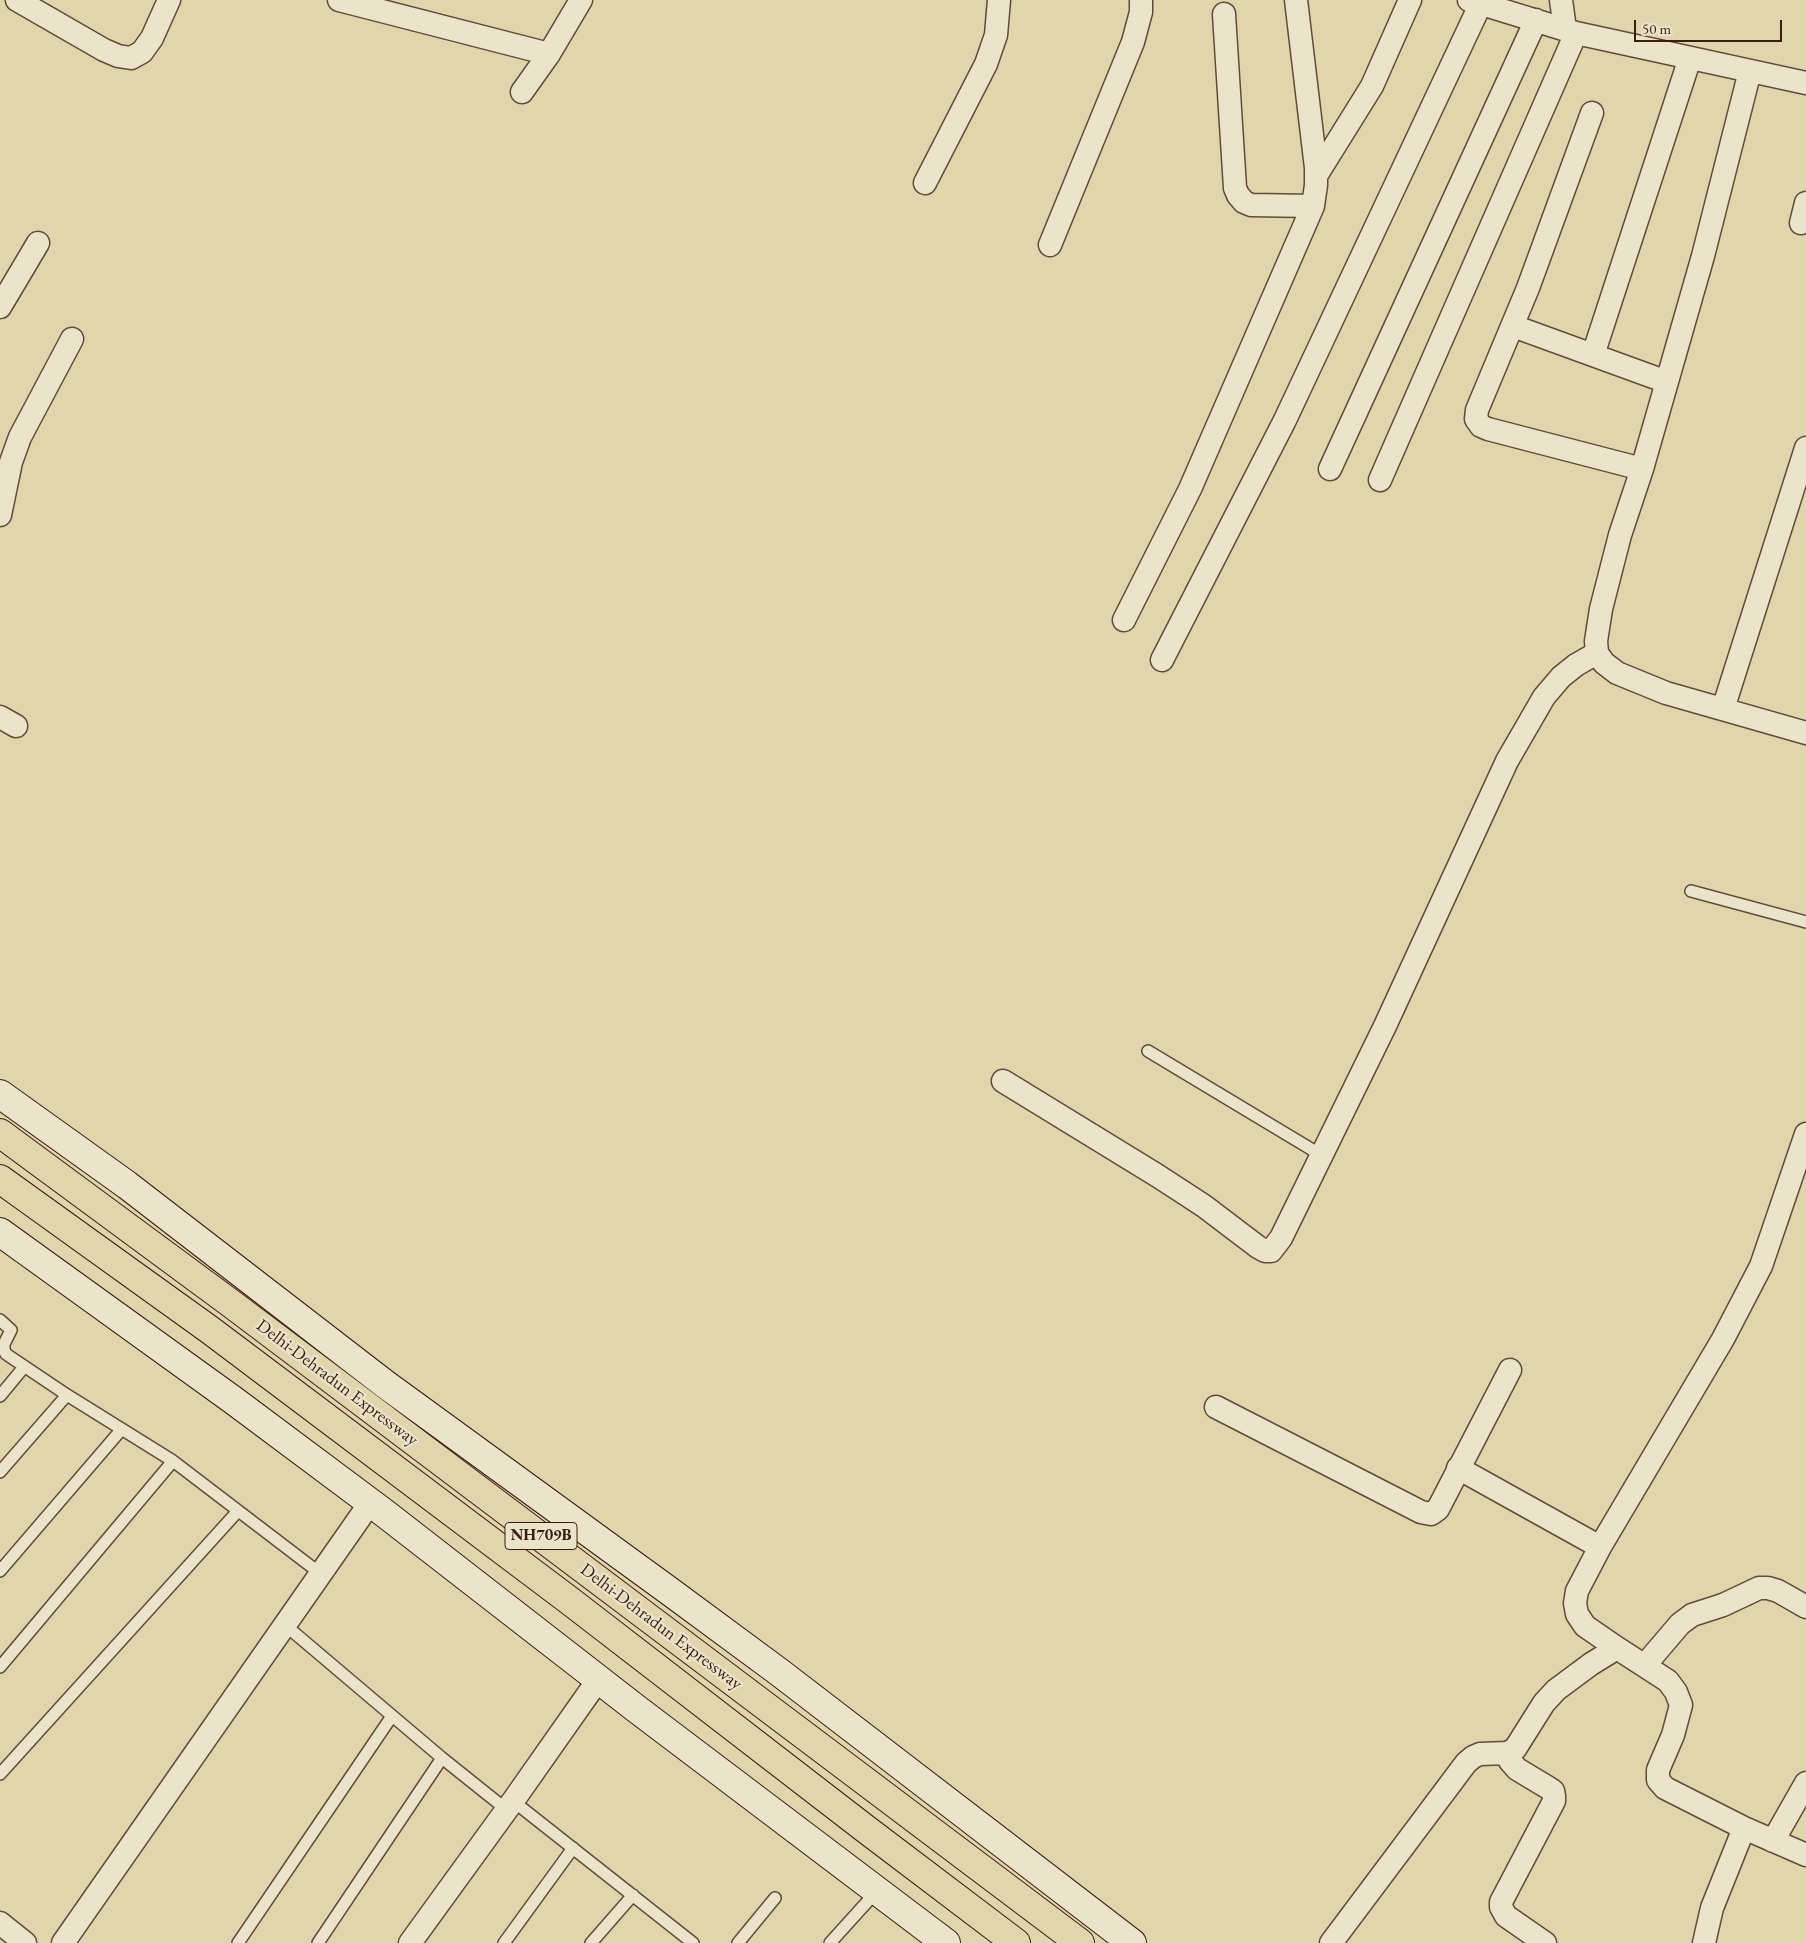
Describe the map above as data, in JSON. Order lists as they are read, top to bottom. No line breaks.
{"streets":{"highway":["Delhi-Dehradun Expressway","NH709B"]},"scale_bar":"50 m"}
